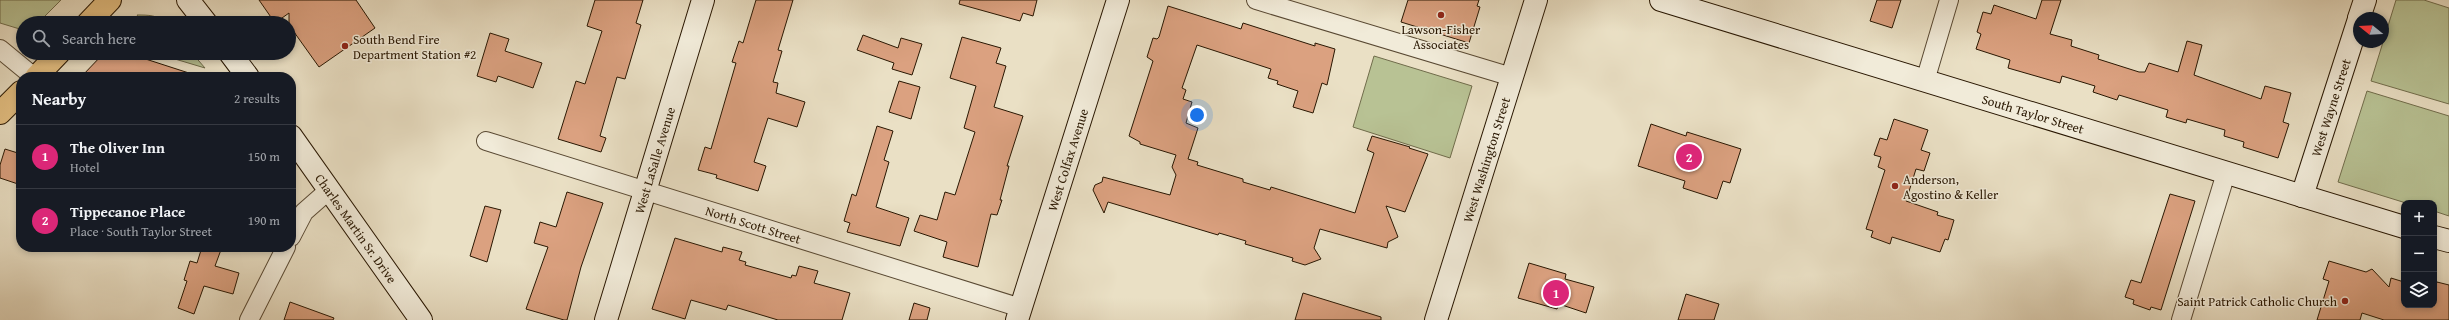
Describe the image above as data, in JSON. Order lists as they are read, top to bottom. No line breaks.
{"streets":{"street":["West Wayne Street","South Taylor Street","West LaSalle Avenue","West Colfax Avenue","West Washington Street","North Scott Street","Charles Martin Sr. Drive"]},"crossings":[["West Wayne Street","South Taylor Street"],["West LaSalle Avenue","North Scott Street"],["West Colfax Avenue","North Scott Street"]],"places":["Lawson-Fisher Associates","South Bend Fire Department Station #2","Anderson, Agostino & Keller","Saint Patrick Catholic Church"],"north":"left","page":{"search":"Search here","heading":["Nearby","2 results"],"list":[{"mark":"1","name":"The Oliver Inn","note":"Hotel","value":"150 m"},{"mark":"2","name":"Tippecanoe Place","note":"Place · South Taylor Street","value":"190 m"}],"pins":["2","1"],"map_buttons":["+","−"]}}
